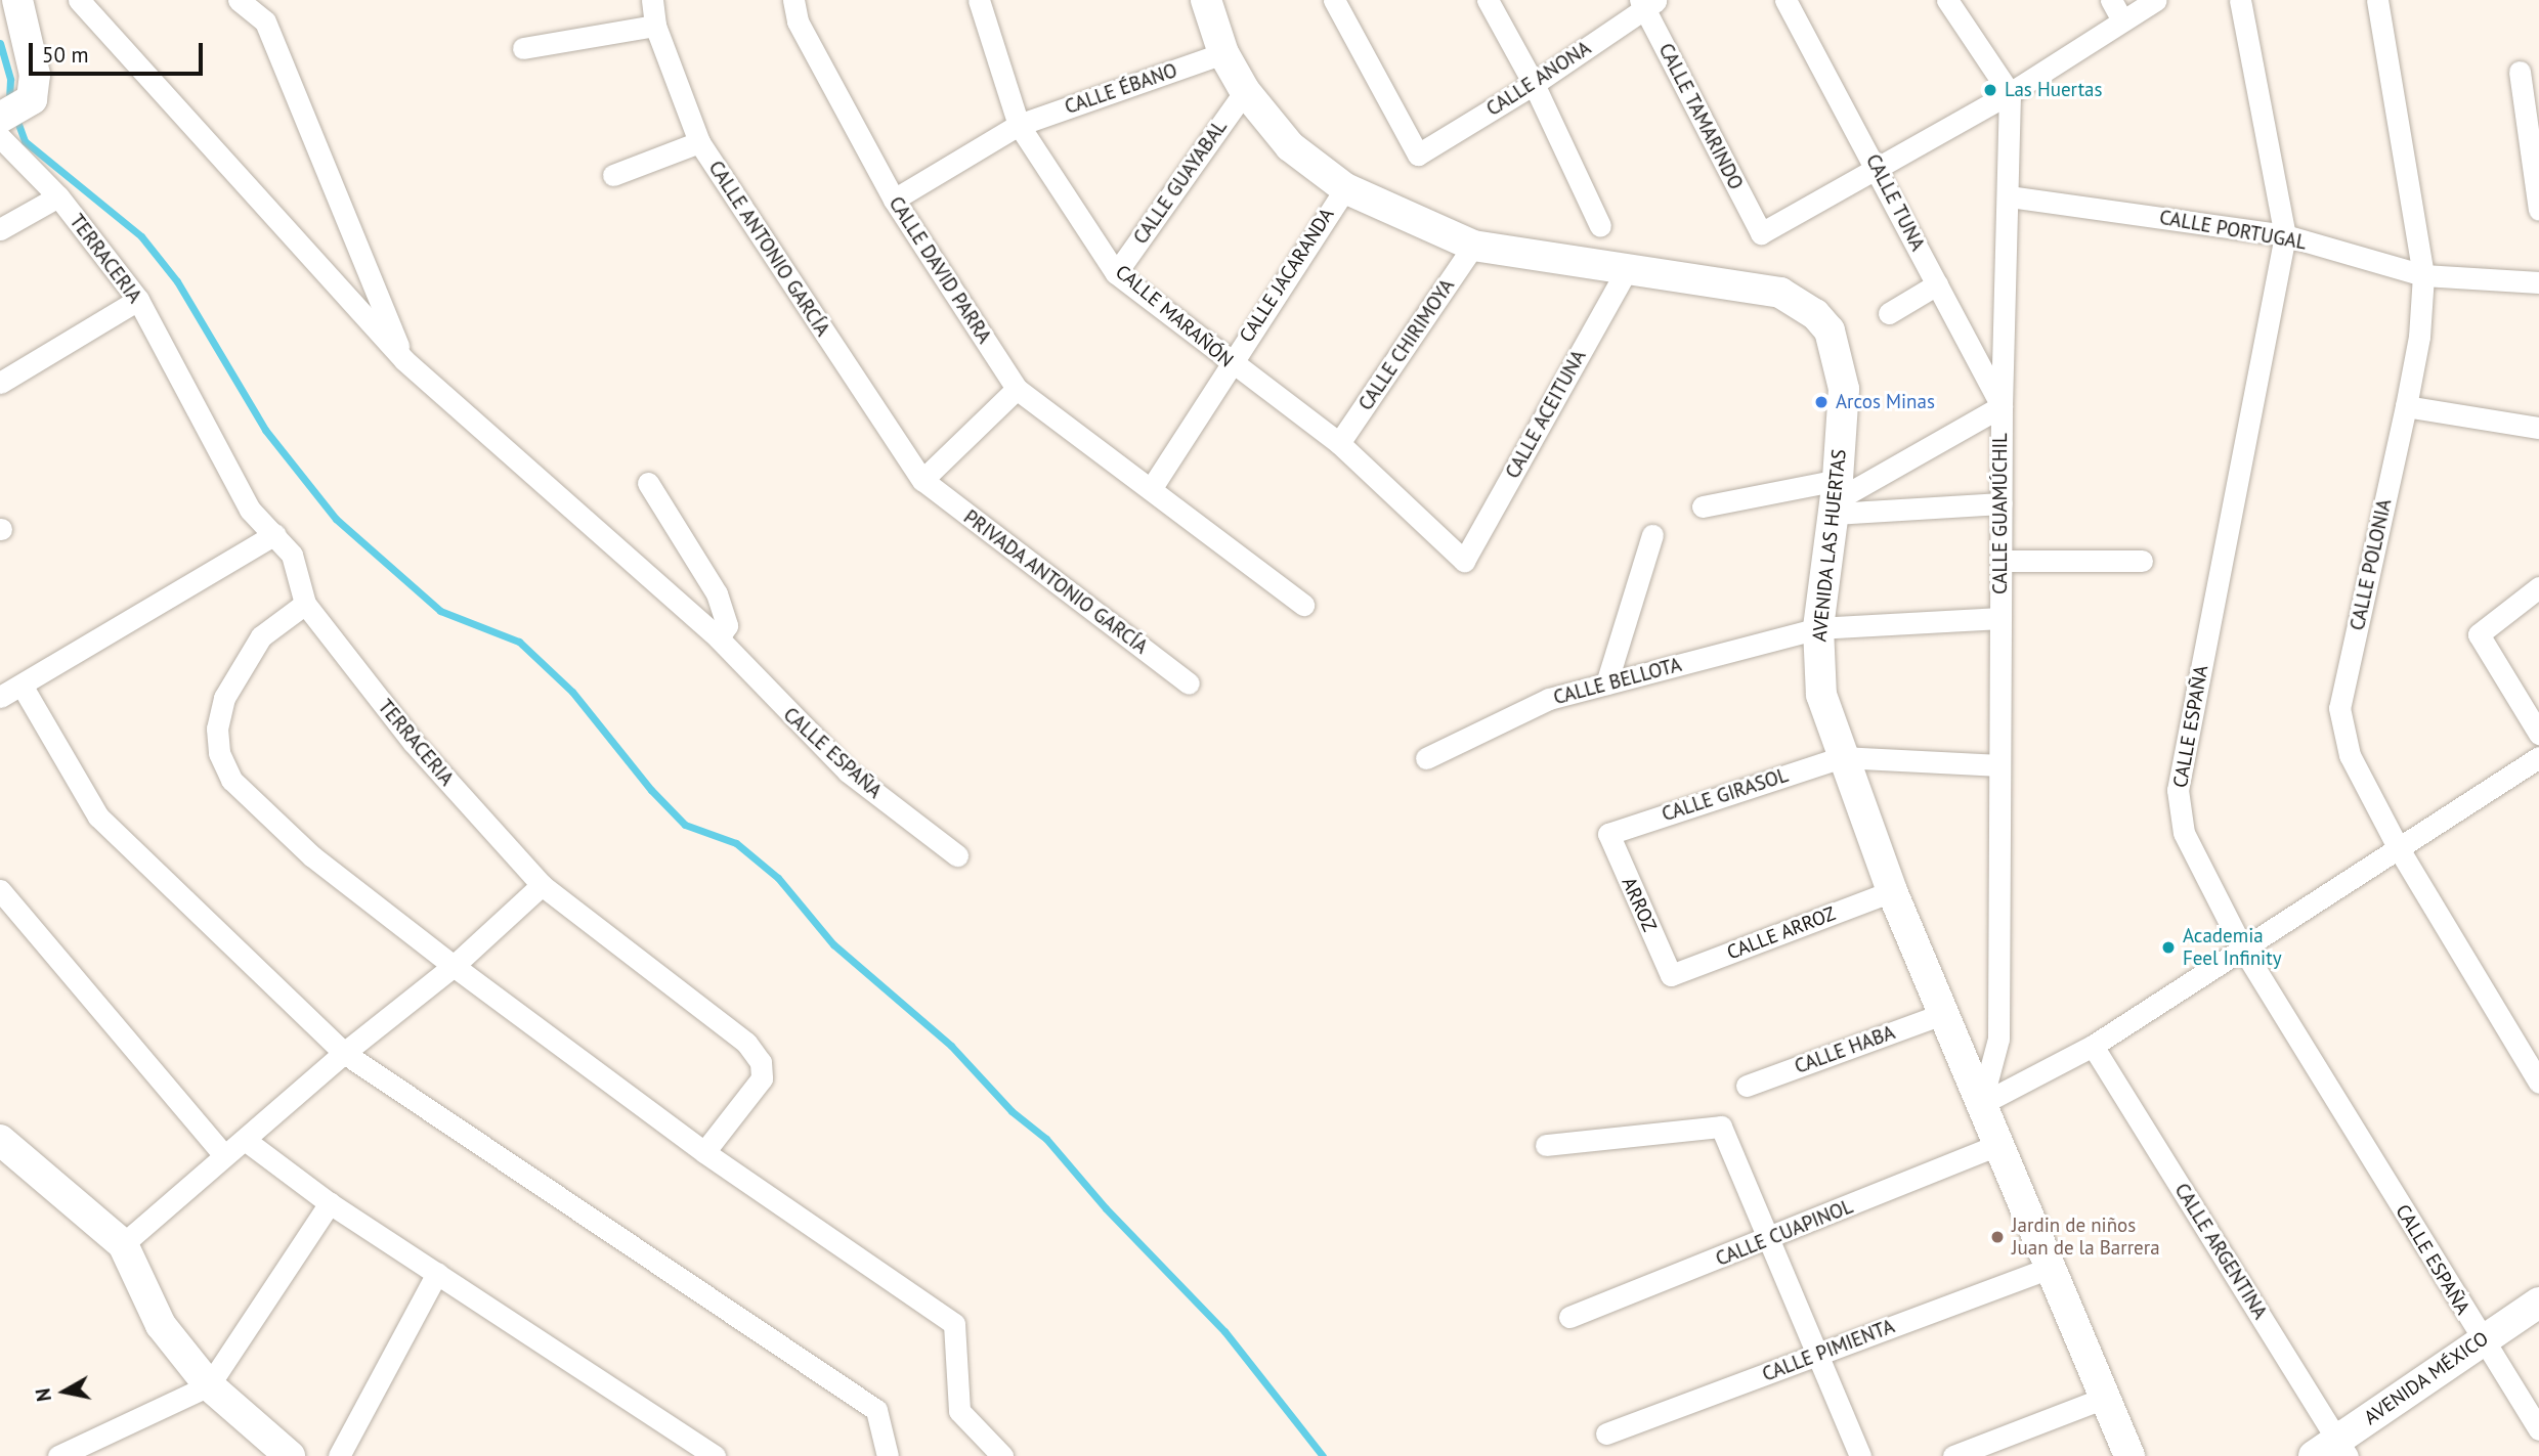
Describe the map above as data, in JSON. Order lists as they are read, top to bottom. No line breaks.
{"streets":{"street":["CALLE ANONA","CALLE ÉBANO","CALLE TAMARINDO","CALLE GUAYABAL","CALLE TUNA","CALLE PORTUGAL","CALLE ANTONIO GARCÍA","TERRACERIA","CALLE DAVID PARRA","CALLE JACARANDA","CALLE MARAÑÓN","CALLE CHIRIMOYA","CALLE ACEITUNA","CALLE GUAMÚCHIL","AVENIDA LAS HUERTAS","CALLE POLONIA","PRIVADA ANTONIO GARCÍA","CALLE BELLOTA","CALLE ESPAÑA","CALLE GIRASOL","ARROZ","CALLE ARROZ","CALLE HABA","CALLE CUAPINOL","CALLE ARGENTINA","CALLE PIMIENTA","AVENIDA MÉXICO"]},"crossings":[["CALLE ANONA","CALLE TAMARINDO"],["CALLE ÉBANO","CALLE DAVID PARRA"],["CALLE ÉBANO","CALLE MARAÑÓN"],["CALLE ÉBANO","AVENIDA LAS HUERTAS"],["CALLE TAMARINDO","CALLE TUNA"],["CALLE GUAYABAL","CALLE MARAÑÓN"],["CALLE GUAYABAL","AVENIDA LAS HUERTAS"],["CALLE TUNA","CALLE GUAMÚCHIL"],["CALLE PORTUGAL","CALLE GUAMÚCHIL"],["CALLE PORTUGAL","CALLE POLONIA"],["CALLE PORTUGAL","CALLE ESPAÑA"],["CALLE ANTONIO GARCÍA","PRIVADA ANTONIO GARCÍA"],["CALLE DAVID PARRA","CALLE JACARANDA"],["CALLE JACARANDA","CALLE MARAÑÓN"],["CALLE JACARANDA","AVENIDA LAS HUERTAS"],["CALLE MARAÑÓN","CALLE CHIRIMOYA"],["CALLE MARAÑÓN","CALLE ACEITUNA"],["CALLE CHIRIMOYA","AVENIDA LAS HUERTAS"],["CALLE ACEITUNA","AVENIDA LAS HUERTAS"],["CALLE GUAMÚCHIL","AVENIDA LAS HUERTAS"],["CALLE GUAMÚCHIL","CALLE BELLOTA"],["AVENIDA LAS HUERTAS","CALLE BELLOTA"],["AVENIDA LAS HUERTAS","CALLE GIRASOL"],["AVENIDA LAS HUERTAS","CALLE ARROZ"],["AVENIDA LAS HUERTAS","CALLE HABA"],["AVENIDA LAS HUERTAS","CALLE CUAPINOL"],["AVENIDA LAS HUERTAS","CALLE PIMIENTA"],["CALLE ESPAÑA","AVENIDA MÉXICO"],["CALLE GIRASOL","ARROZ"],["ARROZ","CALLE ARROZ"],["CALLE ARGENTINA","AVENIDA MÉXICO"]],"places":["Las Huertas","Arcos Minas","Academia Feel Infinity","Jardin de niños Juan de la Barrera"],"scale_bar":"50 m","north":"left"}
